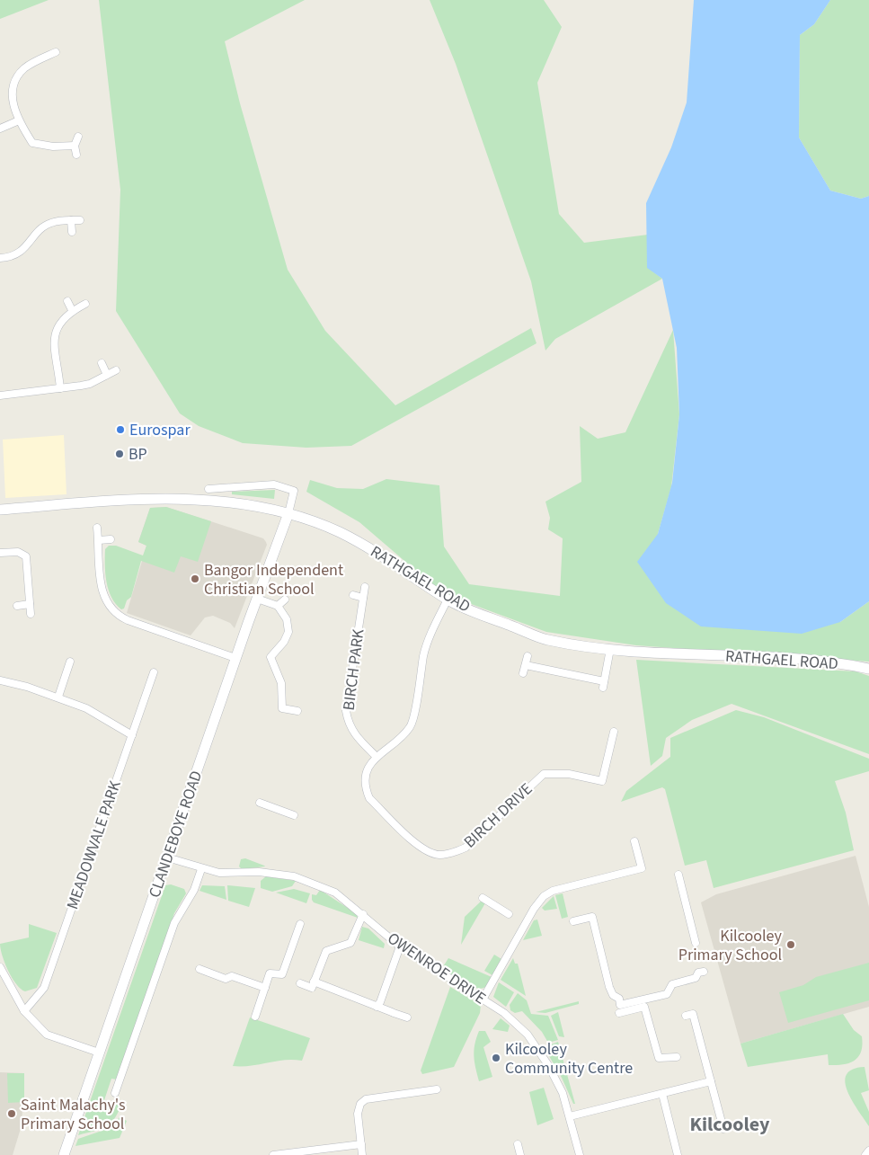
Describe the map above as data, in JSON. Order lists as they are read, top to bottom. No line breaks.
{"streets":{"street":["RATHGAEL ROAD","BIRCH PARK","BIRCH DRIVE","CLANDEBOYE ROAD","MEADOWVALE PARK","OWENROE DRIVE"]},"crossings":[["RATHGAEL ROAD","BIRCH DRIVE"],["RATHGAEL ROAD","CLANDEBOYE ROAD"],["BIRCH PARK","BIRCH DRIVE"],["CLANDEBOYE ROAD","OWENROE DRIVE"]],"districts":["Kilcooley"],"places":["Eurospar","BP","Bangor Independent Christian School","Kilcooley Primary School","Kilcooley Community Centre","Saint Malachy's Primary School"]}
